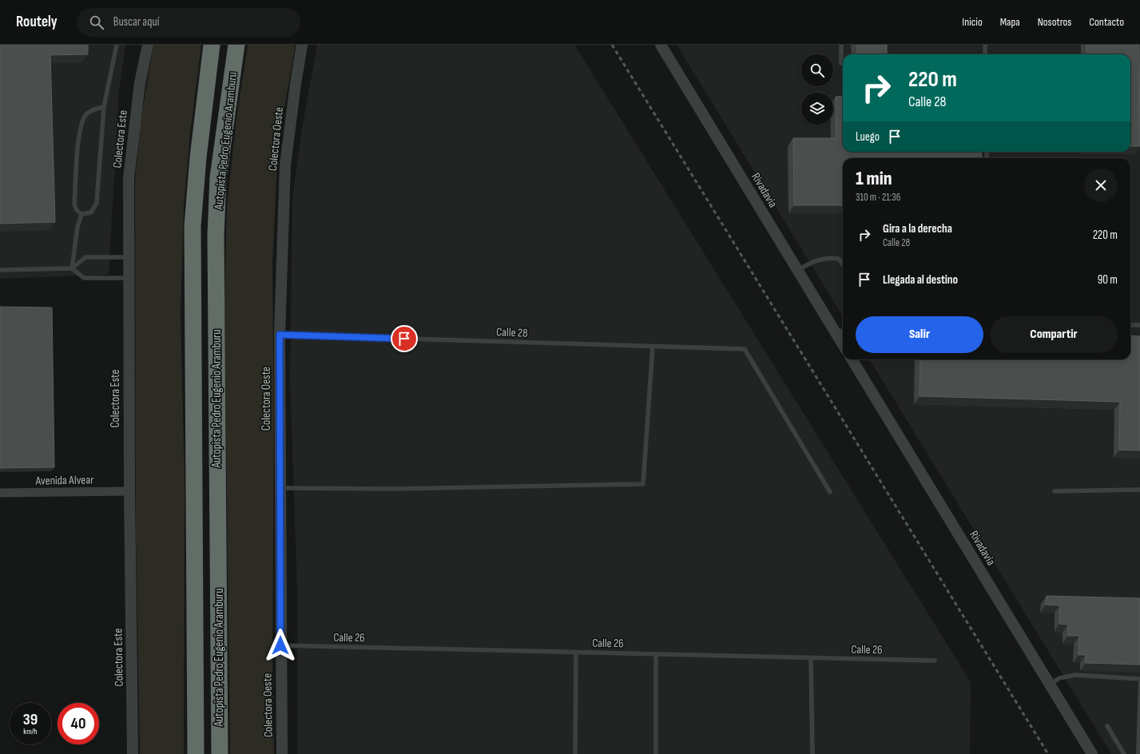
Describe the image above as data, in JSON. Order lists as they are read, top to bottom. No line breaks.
{"streets":{"highway":["Autopista Pedro Eugenio Aramburu"],"street":["Colectora Este","Colectora Oeste","Rivadavia","Avenida Alvear"],"lane":["Calle 28","Calle 26"]},"crossings":[["Colectora Este","Avenida Alvear"],["Colectora Oeste","Calle 28"],["Colectora Oeste","Calle 26"]],"page":{"header":"Routely","search":"Buscar aquí","nav":["Inicio","Mapa","Nosotros","Contacto"],"turn":["220 m","Calle 28"],"then":"Luego","heading":["1 min","310 m · 21:36"],"list":[{"name":"Gira a la derecha","note":"Calle 28","value":"220 m"},{"name":"Llegada al destino","value":"90 m"}],"buttons":["Salir","Compartir"],"speed":"39 km/h","limit":"40"}}
